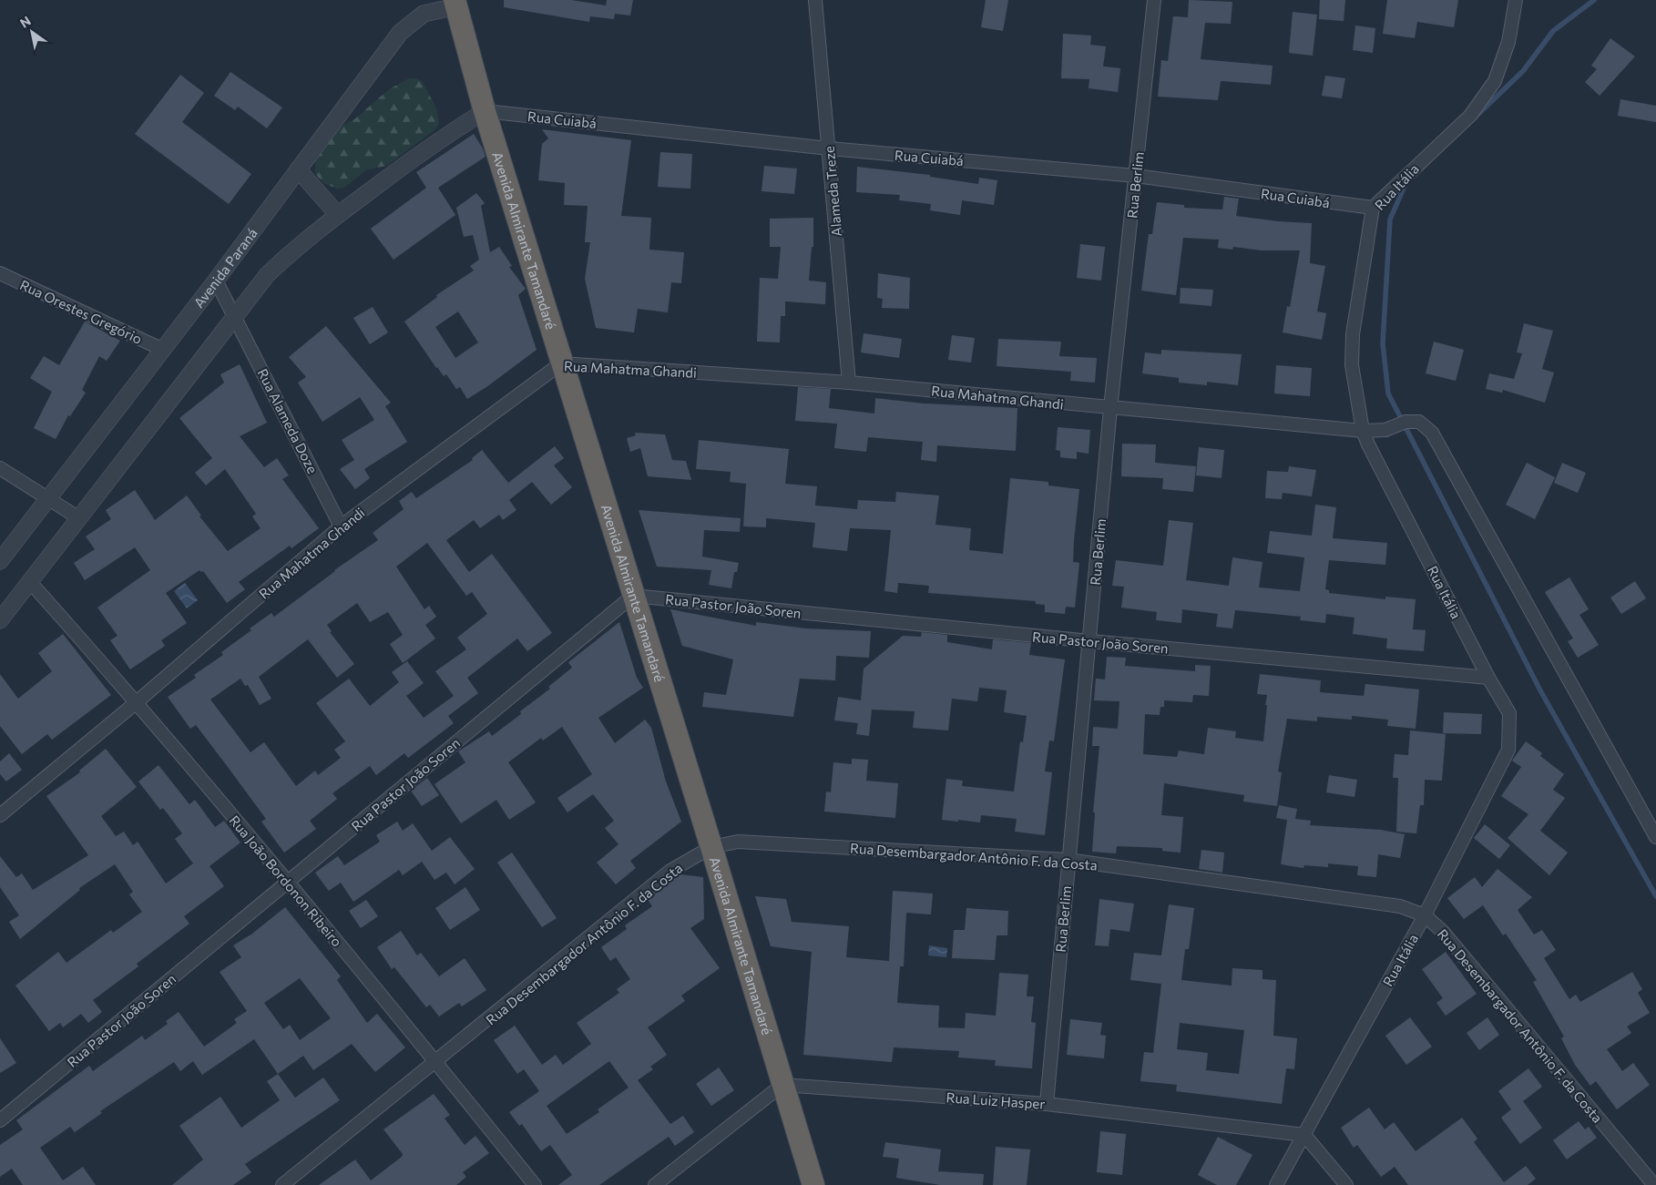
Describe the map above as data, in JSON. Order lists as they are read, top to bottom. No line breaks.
{"streets":{"highway":["Avenida Almirante Tamandaré"],"street":["Rua Cuiabá","Rua Berlim","Rua Itália","Alameda Treze","Avenida Paraná","Rua Orestes Gregório","Rua Mahatma Ghandi","Rua Alameda Doze","Rua Pastor João Soren","Rua Desembargador Antônio F. da Costa","Rua João Bordonon Ribeiro","Rua Luiz Hasper"]},"crossings":[["Rua Cuiabá","Rua Berlim"],["Rua Cuiabá","Rua Itália"],["Rua Cuiabá","Alameda Treze"],["Rua Cuiabá","Avenida Almirante Tamandaré"],["Rua Berlim","Rua Mahatma Ghandi"],["Rua Berlim","Rua Pastor João Soren"],["Rua Berlim","Rua Desembargador Antônio F. da Costa"],["Rua Berlim","Rua Luiz Hasper"],["Rua Itália","Rua Mahatma Ghandi"],["Rua Itália","Rua Pastor João Soren"],["Rua Itália","Rua Desembargador Antônio F. da Costa"],["Rua Itália","Rua Luiz Hasper"],["Alameda Treze","Rua Mahatma Ghandi"],["Avenida Almirante Tamandaré","Avenida Paraná"],["Avenida Almirante Tamandaré","Rua Mahatma Ghandi"],["Avenida Almirante Tamandaré","Rua Pastor João Soren"],["Avenida Almirante Tamandaré","Rua Desembargador Antônio F. da Costa"],["Avenida Almirante Tamandaré","Rua Luiz Hasper"],["Avenida Paraná","Rua Orestes Gregório"],["Avenida Paraná","Rua Alameda Doze"],["Rua Mahatma Ghandi","Rua Alameda Doze"],["Rua Mahatma Ghandi","Rua João Bordonon Ribeiro"],["Rua Pastor João Soren","Rua João Bordonon Ribeiro"],["Rua Desembargador Antônio F. da Costa","Rua João Bordonon Ribeiro"]],"north":"top left"}
